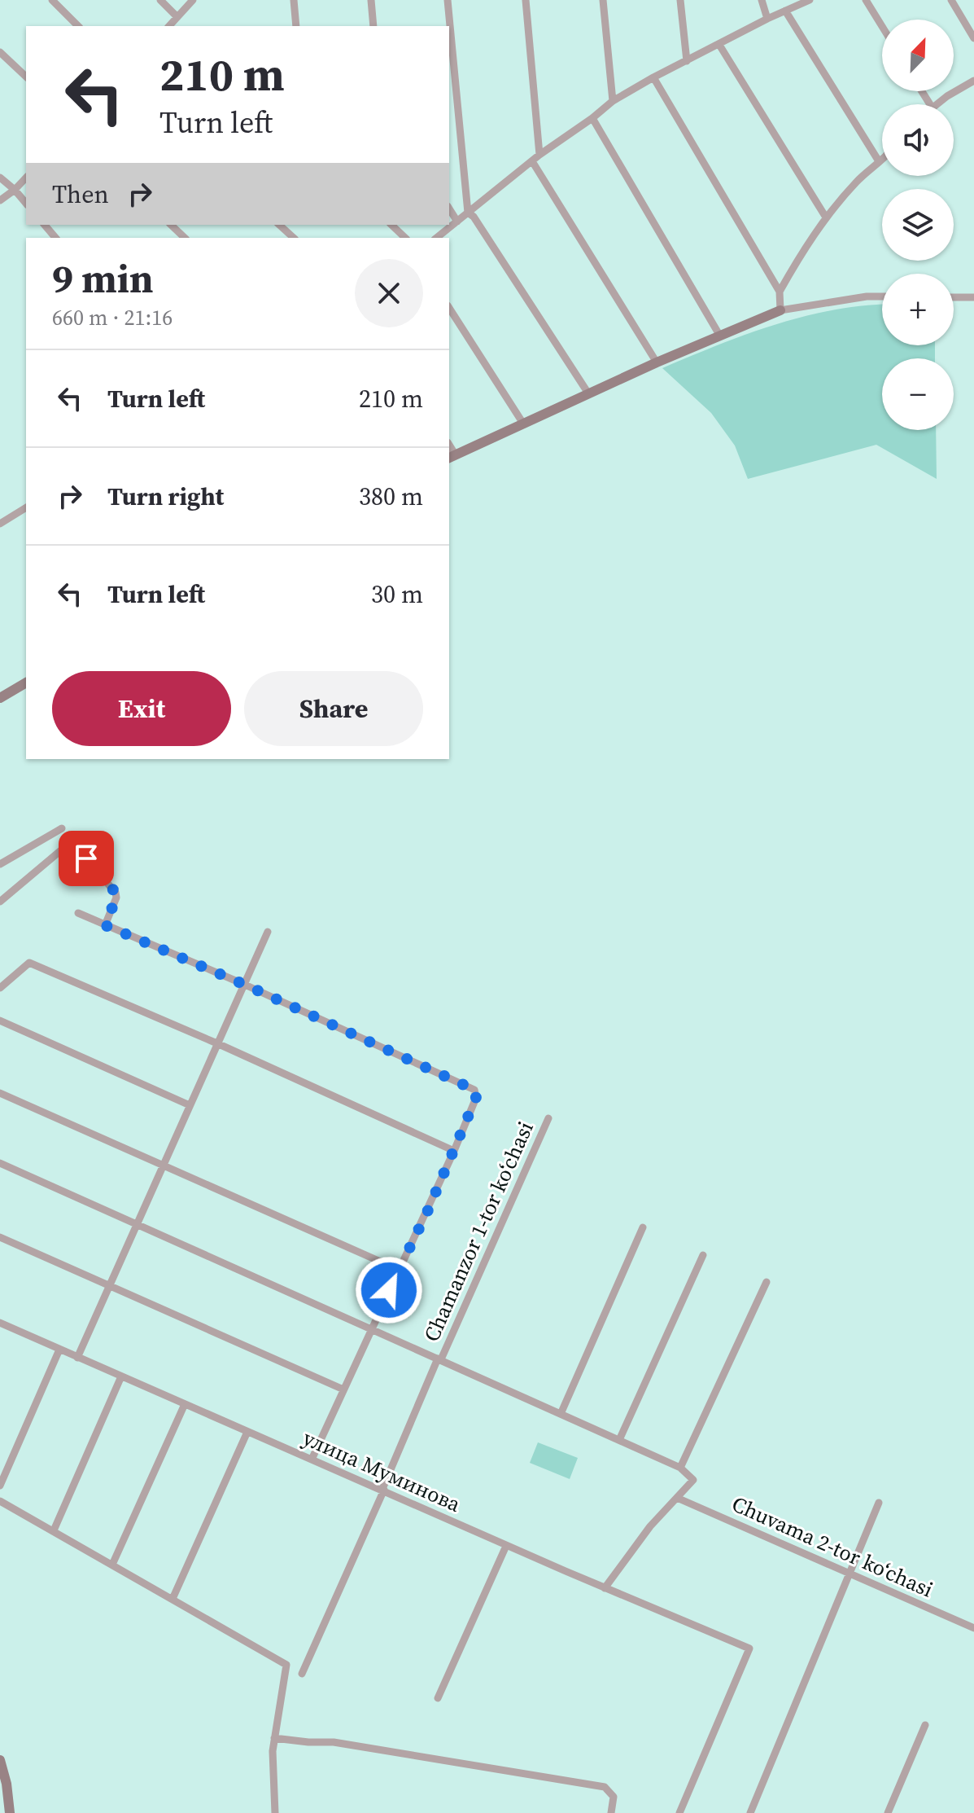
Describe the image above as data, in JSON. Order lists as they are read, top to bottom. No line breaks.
{"streets":{"street":["Chamanzor 1-tor koʻchasi","улица Муминова","Chuvama 2-tor koʻchasi"]},"crossings":[["Chamanzor 1-tor koʻchasi","улица Муминова"]],"north":"top right","page":{"map_buttons":["+","−"],"turn":["210 m","Turn left"],"then":"Then","heading":["9 min","660 m · 21:16"],"list":[{"name":"Turn left","value":"210 m"},{"name":"Turn right","value":"380 m"},{"name":"Turn left","value":"30 m"}],"buttons":["Exit","Share"]}}
